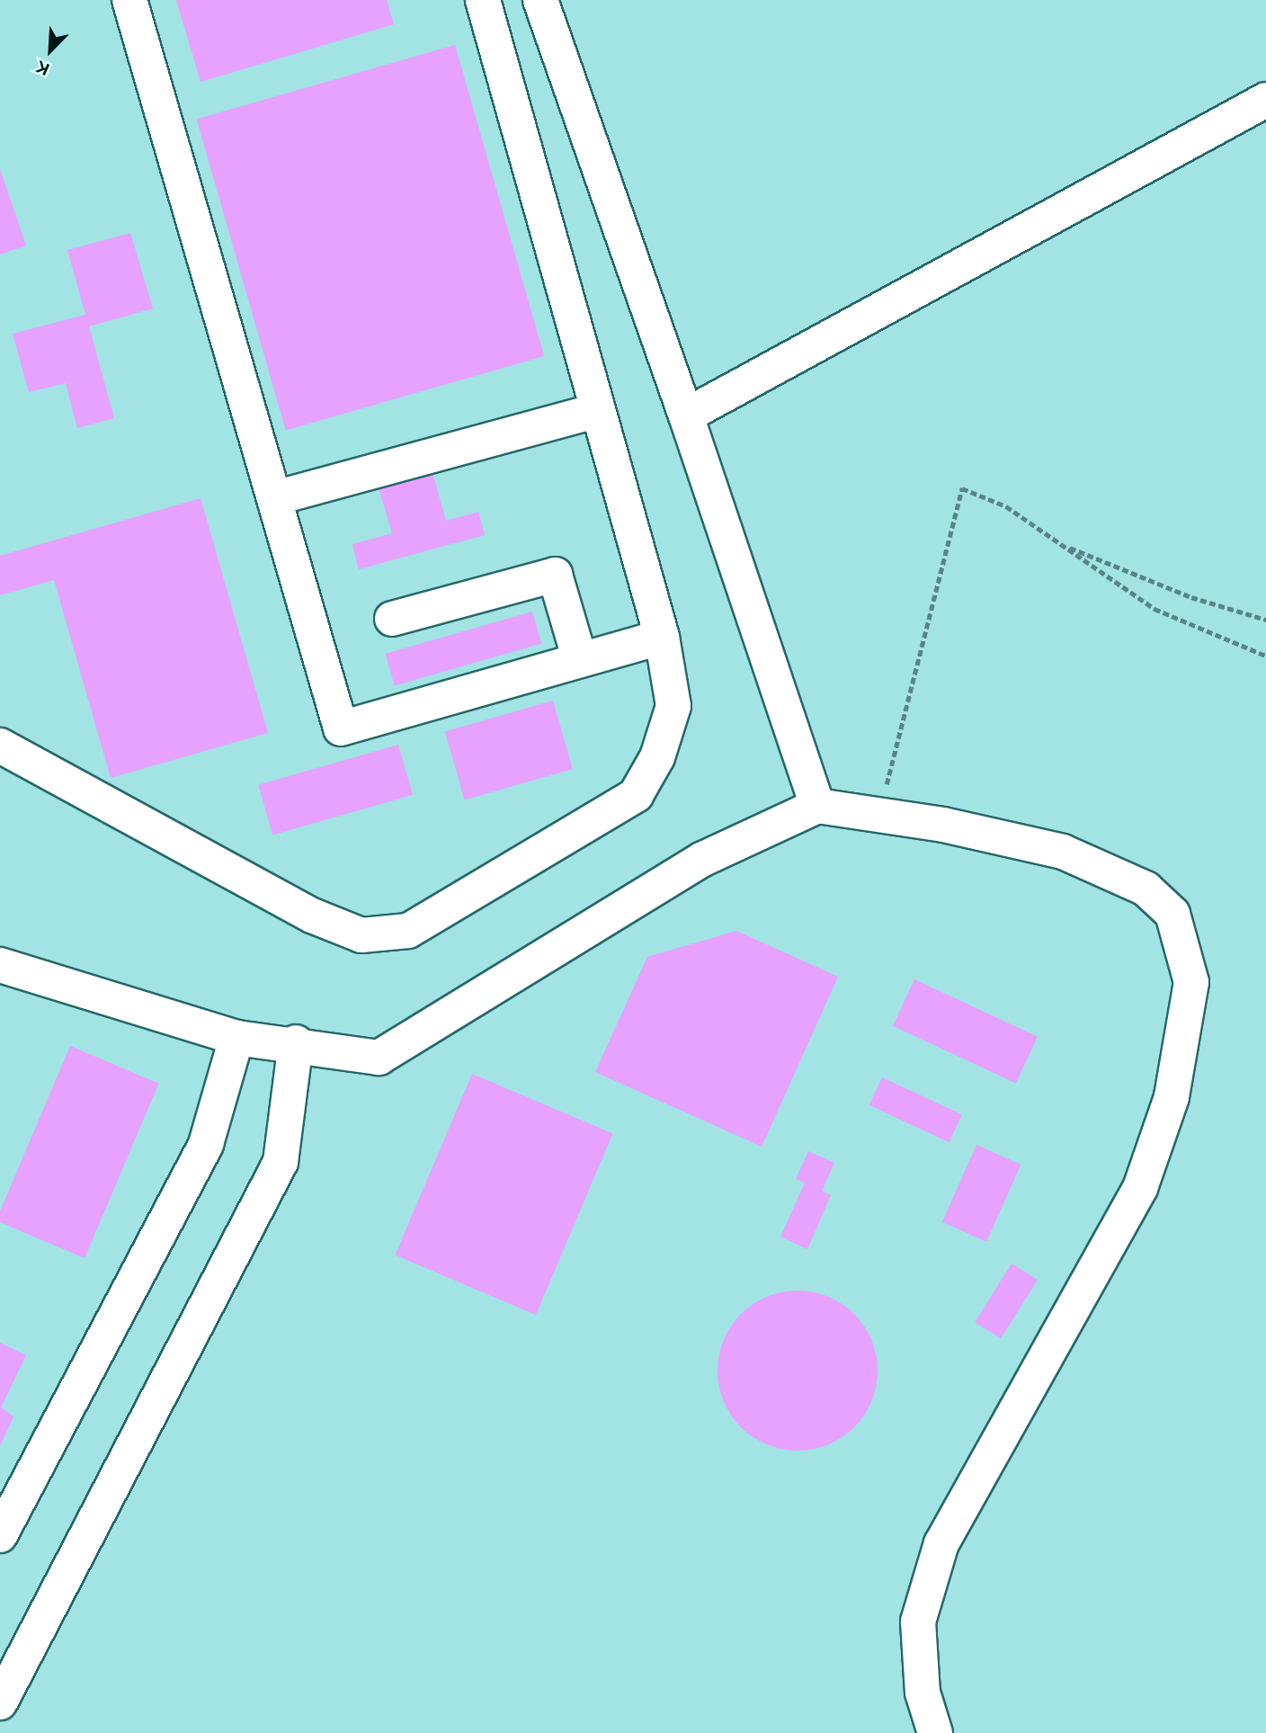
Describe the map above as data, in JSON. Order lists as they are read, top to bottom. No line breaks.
{"north":"bottom left"}
